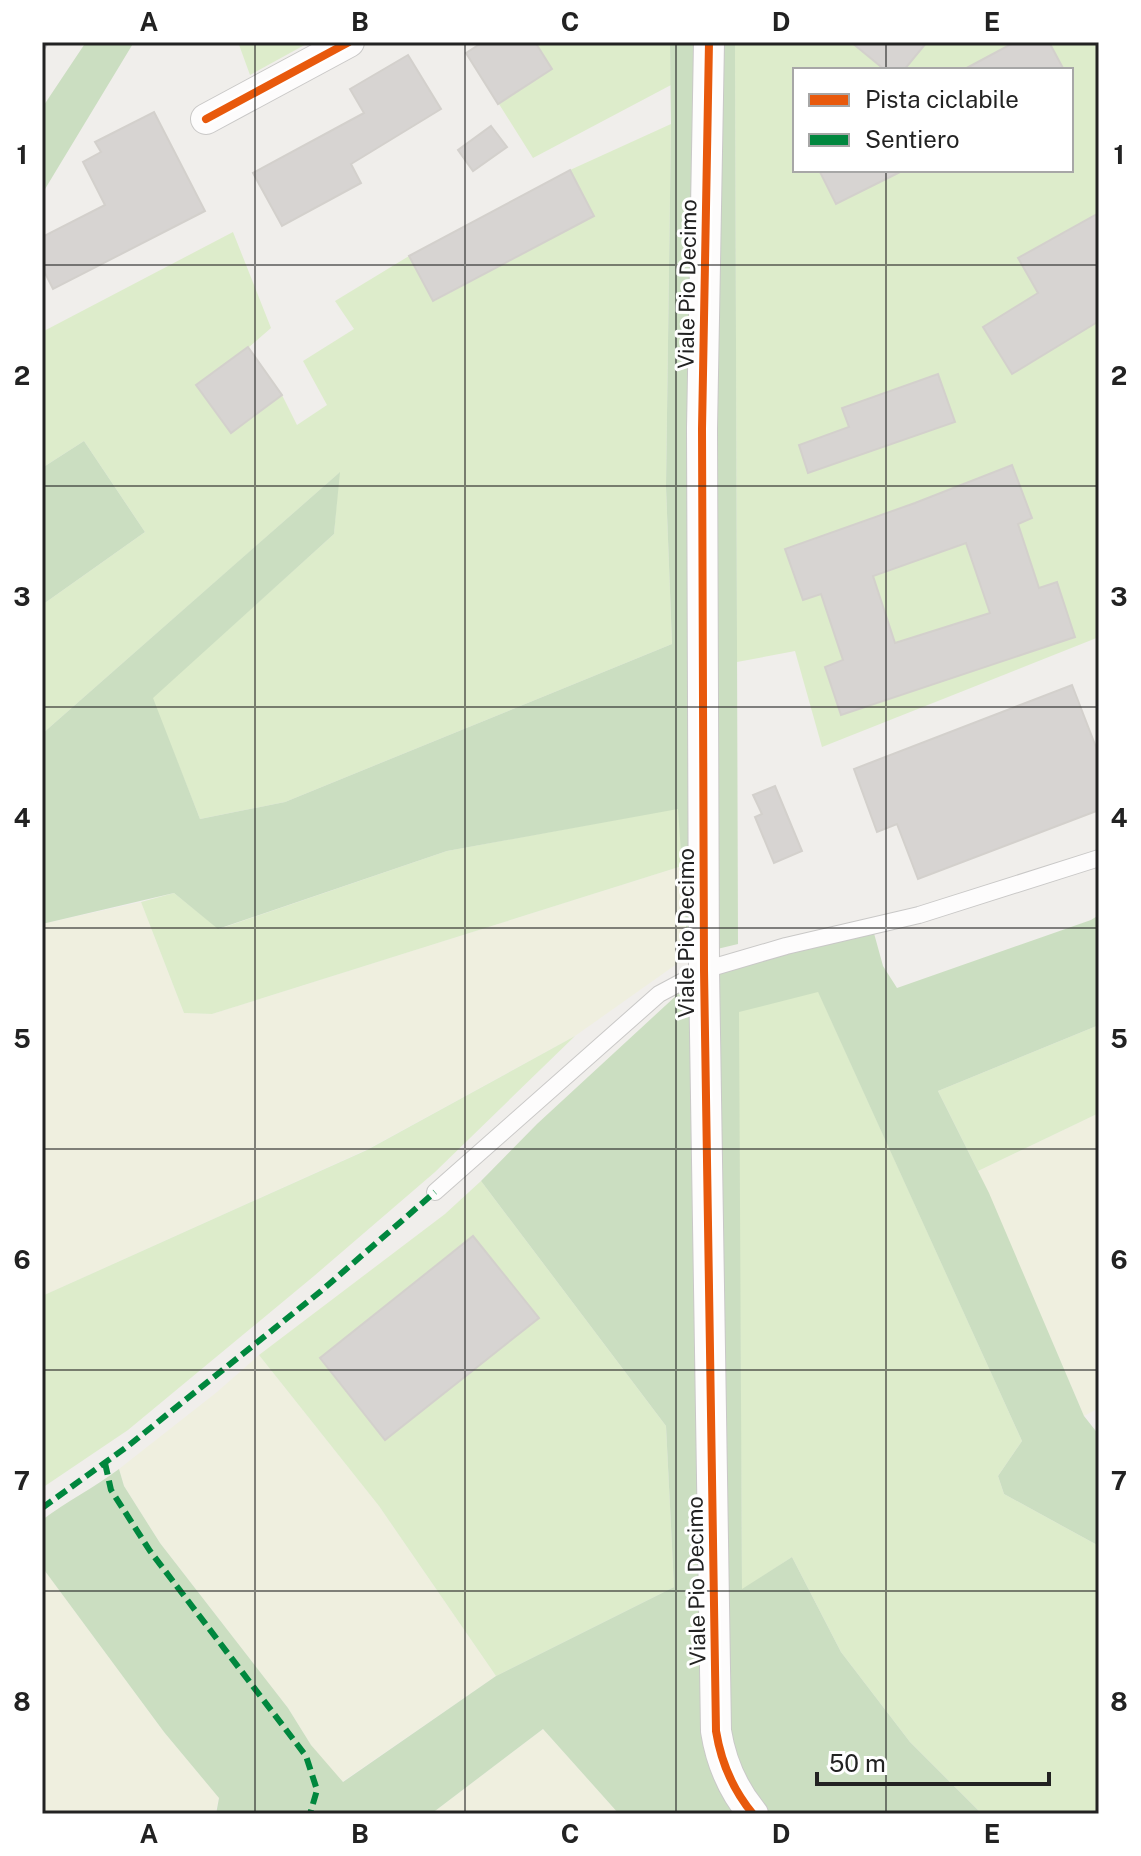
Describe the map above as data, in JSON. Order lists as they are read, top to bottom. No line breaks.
{"streets":{"street":["Viale Pio Decimo"]},"legend":["Pista ciclabile","Sentiero"],"scale_bar":"50 m","grid":{"columns":["A","B","C","D","E"],"rows":["1","2","3","4","5","6","7","8"]}}
